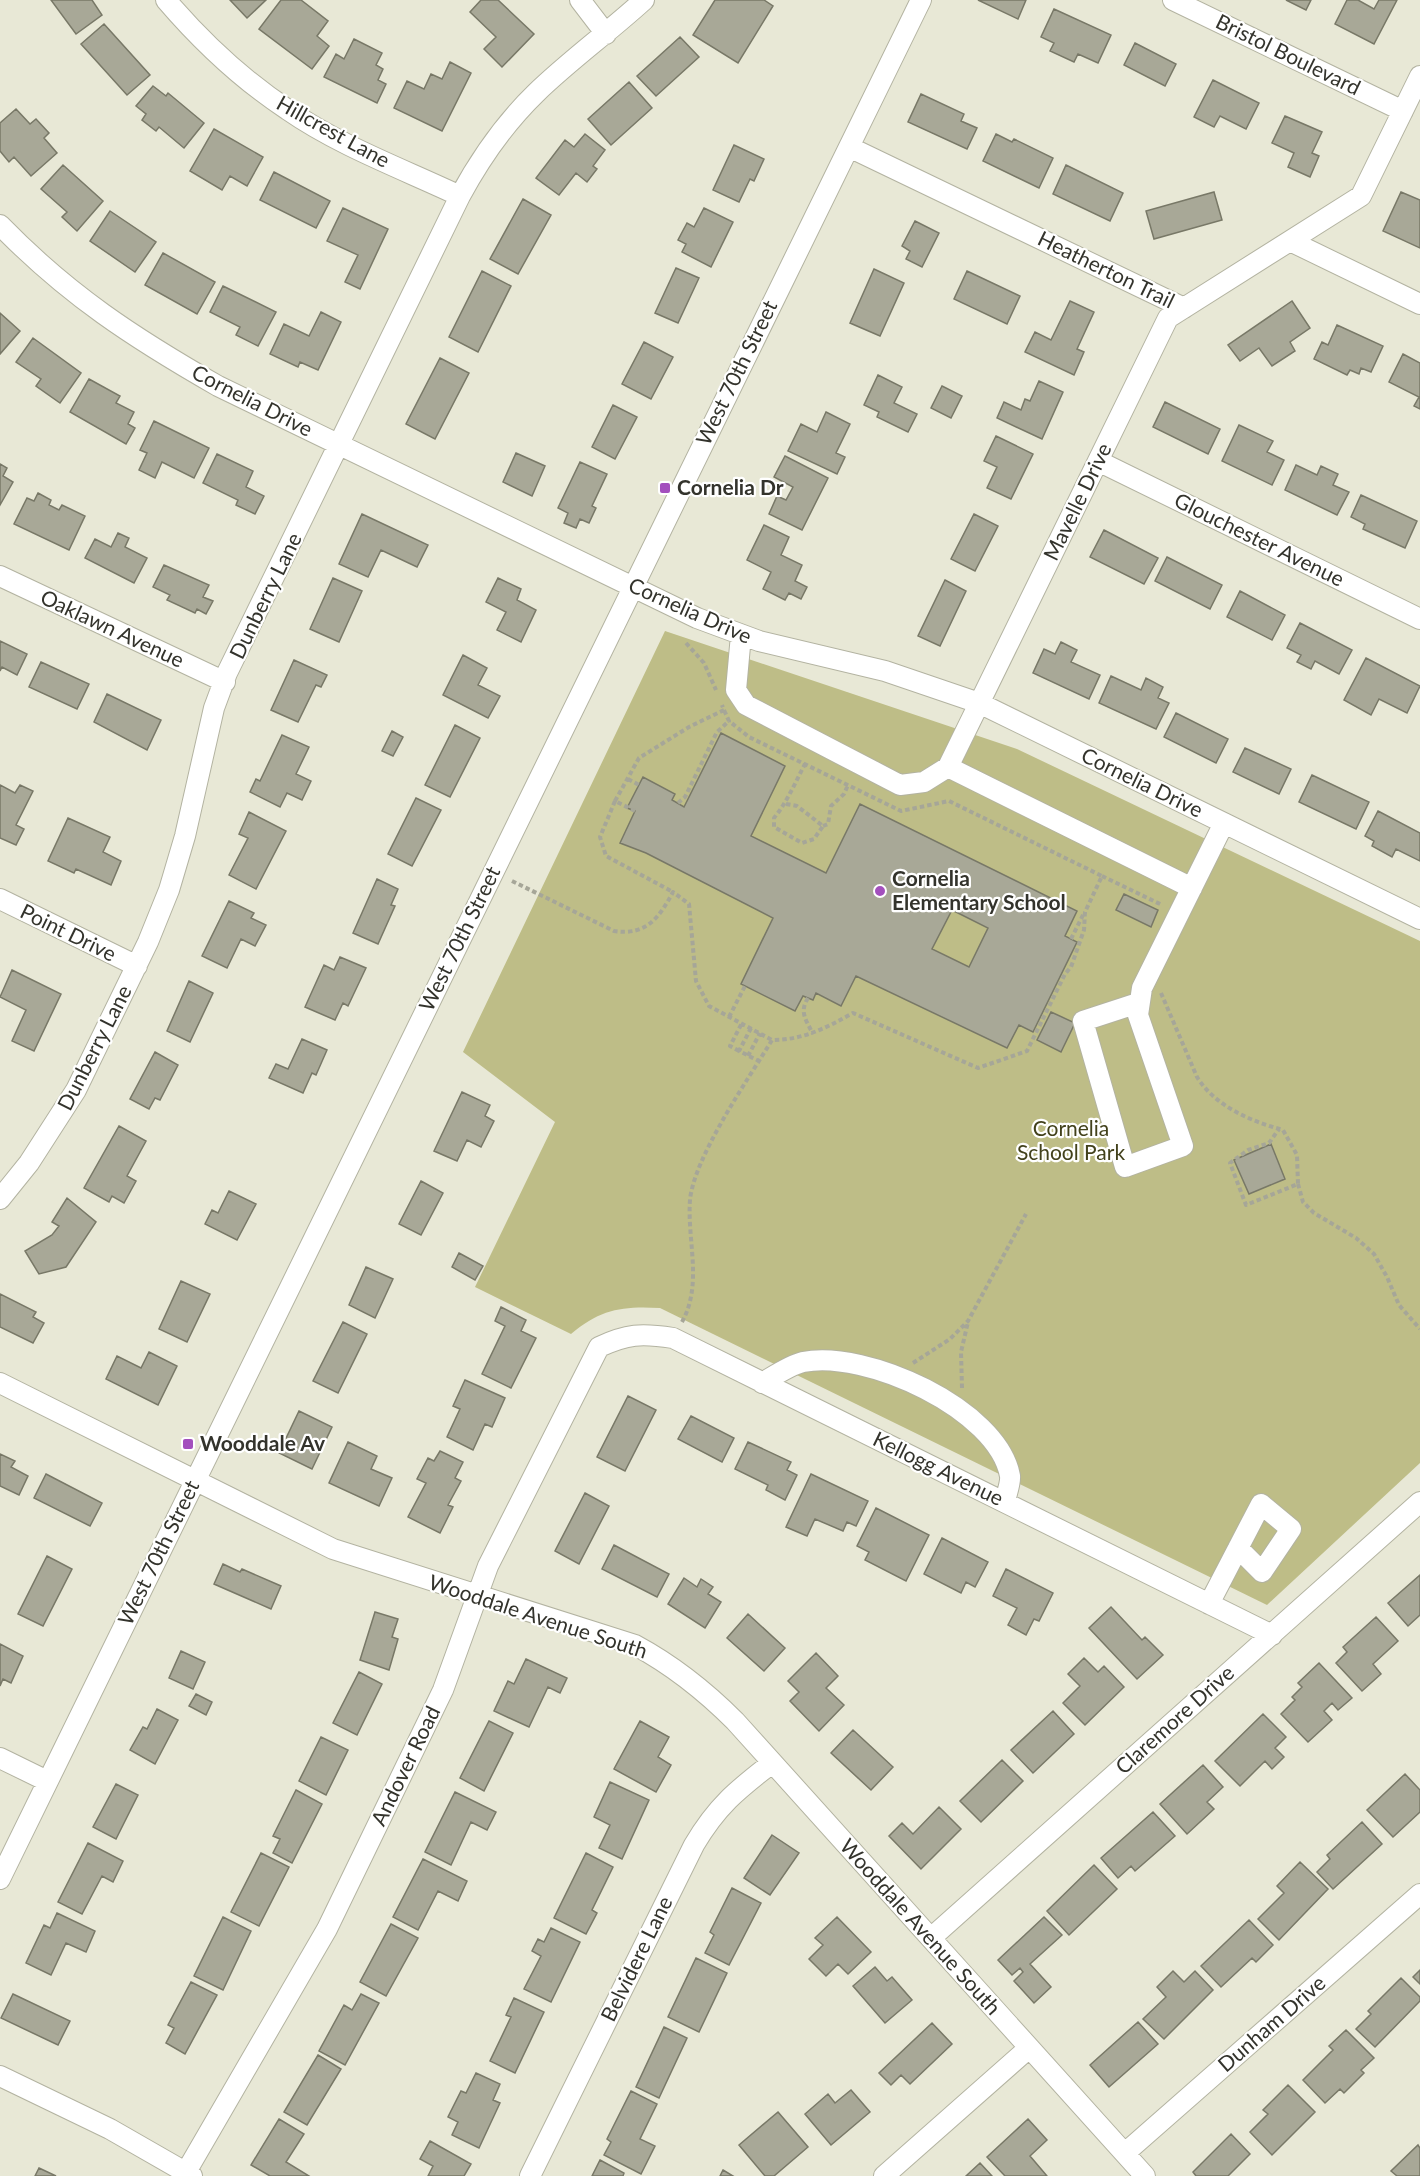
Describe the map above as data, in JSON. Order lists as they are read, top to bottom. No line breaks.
{"streets":{"street":["Bristol Boulevard","Hillcrest Lane","Heatherton Trail","West 70th Street","Cornelia Drive","Mavelle Drive","Glouchester Avenue","Dunberry Lane","Oaklawn Avenue","Point Drive","Kellogg Avenue","Wooddale Avenue South","Claremore Drive","Andover Road","Belvidere Lane","Dunham Drive"]},"crossings":[["Hillcrest Lane","Dunberry Lane"],["Heatherton Trail","West 70th Street"],["Heatherton Trail","Mavelle Drive"],["West 70th Street","Cornelia Drive"],["West 70th Street","Wooddale Avenue South"],["Cornelia Drive","Mavelle Drive"],["Cornelia Drive","Dunberry Lane"],["Mavelle Drive","Glouchester Avenue"],["Dunberry Lane","Oaklawn Avenue"],["Dunberry Lane","Point Drive"],["Kellogg Avenue","Claremore Drive"],["Kellogg Avenue","Andover Road"],["Wooddale Avenue South","Claremore Drive"],["Wooddale Avenue South","Andover Road"],["Wooddale Avenue South","Belvidere Lane"],["Wooddale Avenue South","Dunham Drive"]],"parks":["Cornelia School Park"],"places":{"transit":["Cornelia Dr","Wooddale Av"],"other":["Cornelia Elementary School"]}}
